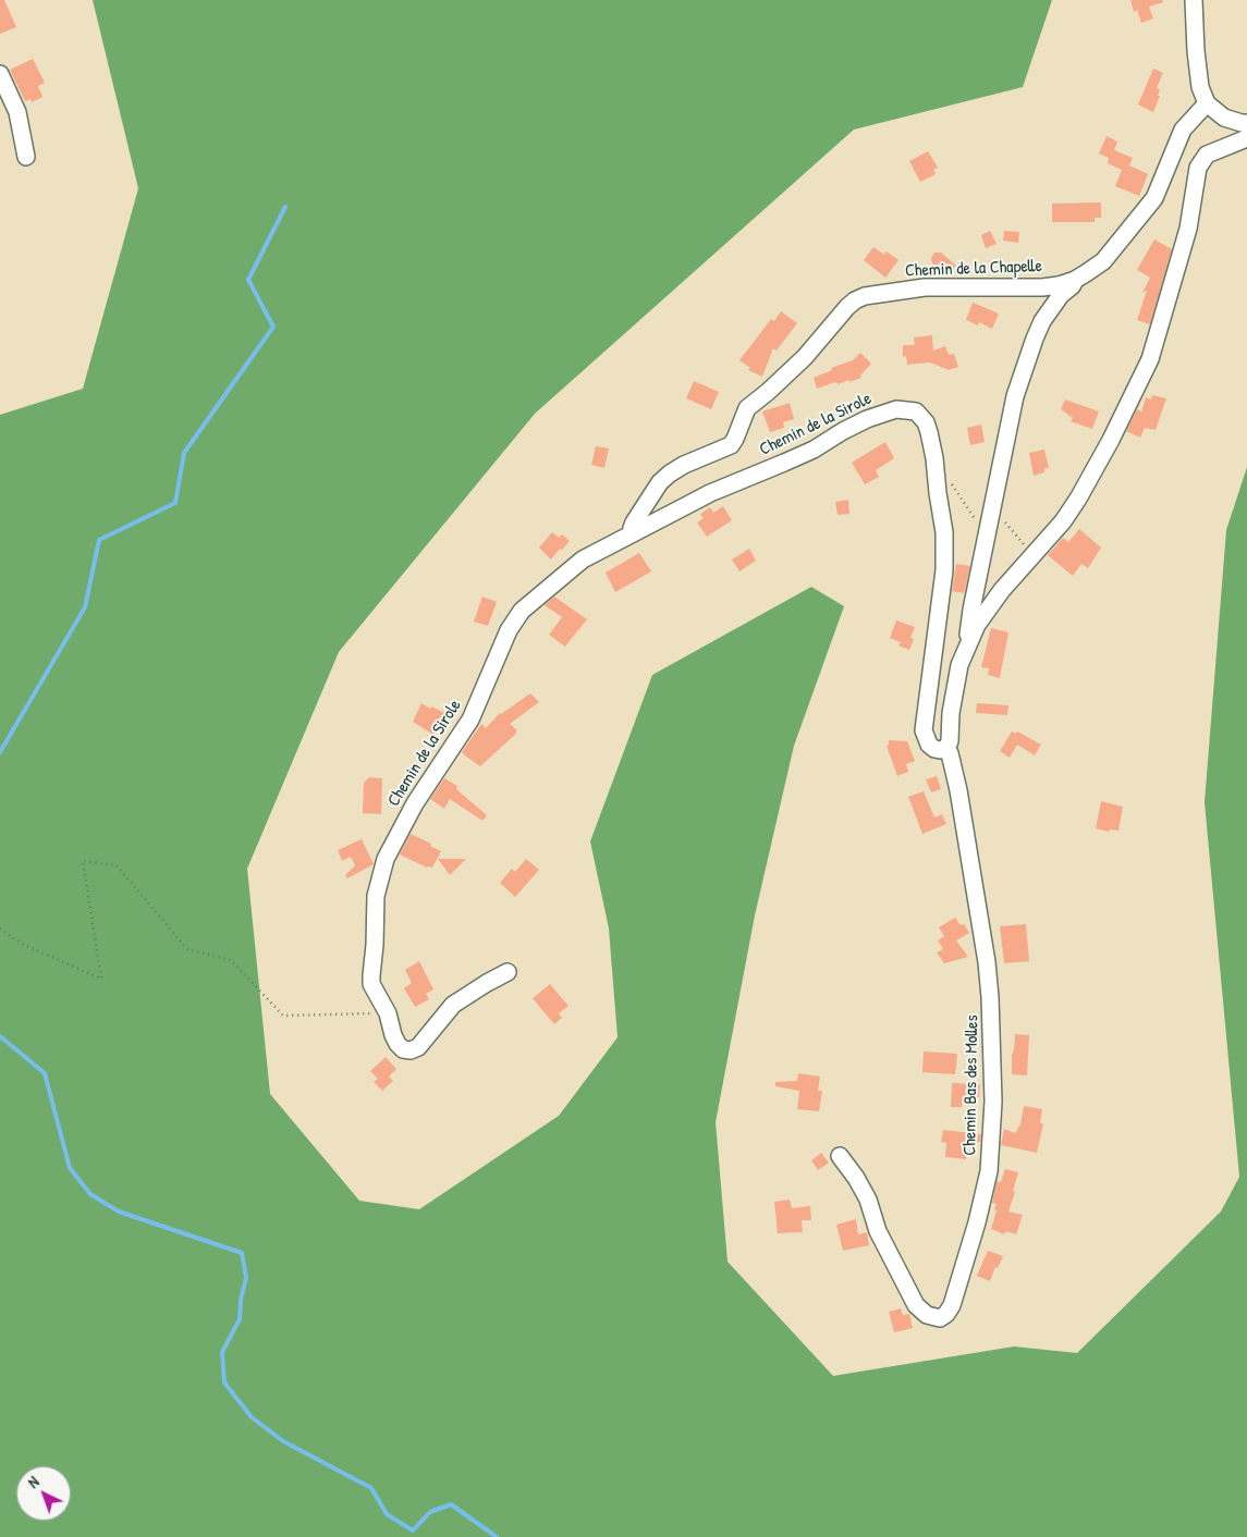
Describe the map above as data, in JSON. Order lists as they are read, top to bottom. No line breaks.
{"streets":{"street":["Chemin de la Chapelle","Chemin de la Sirole","Chemin Bas des Molles"]},"crossings":[["Chemin de la Chapelle","Chemin de la Sirole"],["Chemin de la Sirole","Chemin Bas des Molles"]],"north":"top left"}
